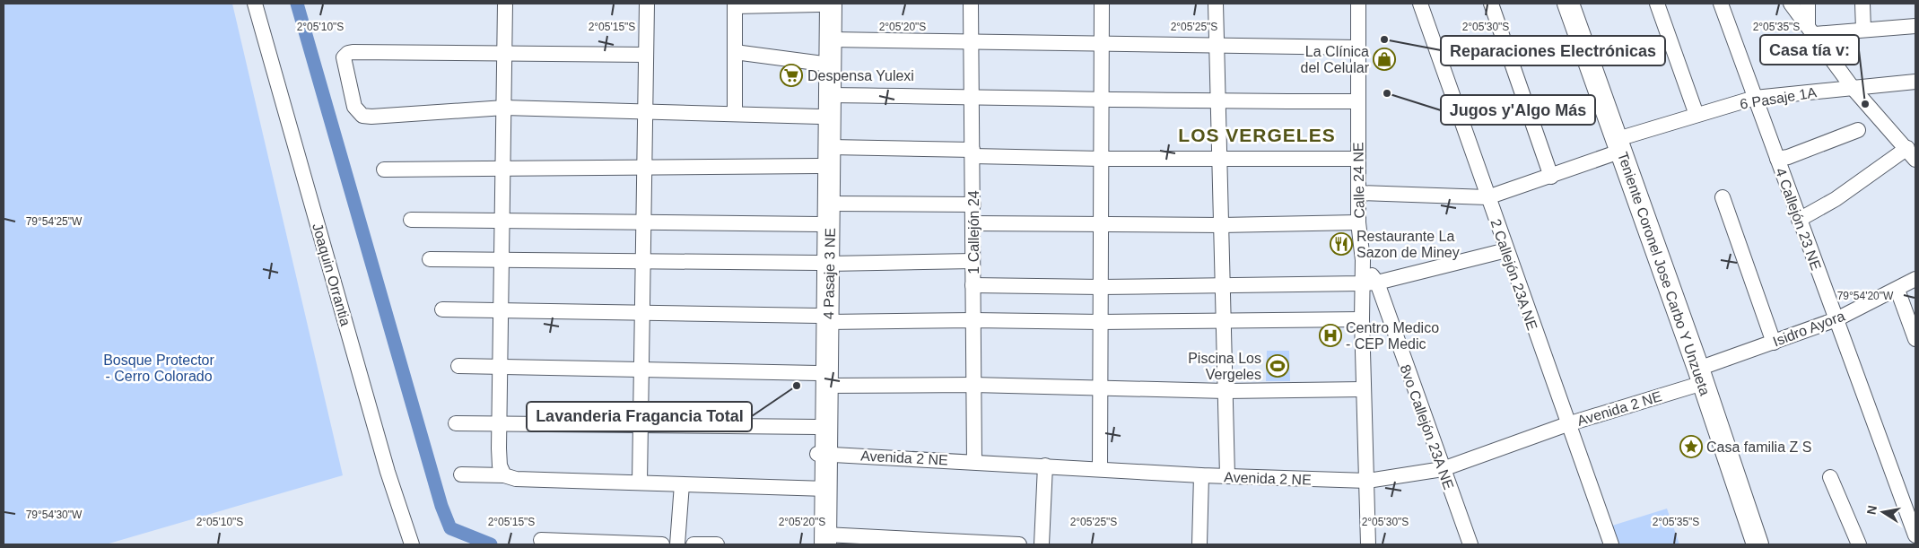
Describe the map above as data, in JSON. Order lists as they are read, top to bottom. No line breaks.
{"streets":{"street":["6 Pasaje 1A","Calle 24 NE","4 Callejón 23 NE","1 Callejón 24","4 Pasaje 3 NE","Teniente Coronel Jose Carbo Y Unzueta","Joaquin Orrantia","2 Callejón 23A NE","Isidro Ayora","Avenida 2 NE","8vo Callejón 23A NE"]},"crossings":[["6 Pasaje 1A","Calle 24 NE"],["6 Pasaje 1A","4 Callejón 23 NE"],["6 Pasaje 1A","Teniente Coronel Jose Carbo Y Unzueta"],["6 Pasaje 1A","2 Callejón 23A NE"],["Calle 24 NE","Avenida 2 NE"],["Calle 24 NE","8vo Callejón 23A NE"],["4 Callejón 23 NE","Isidro Ayora"],["1 Callejón 24","Avenida 2 NE"],["4 Pasaje 3 NE","Avenida 2 NE"],["Teniente Coronel Jose Carbo Y Unzueta","Isidro Ayora"],["Teniente Coronel Jose Carbo Y Unzueta","Avenida 2 NE"],["2 Callejón 23A NE","Avenida 2 NE"],["Isidro Ayora","Avenida 2 NE"],["Avenida 2 NE","8vo Callejón 23A NE"]],"districts":["LOS VERGELES"],"parks":["Bosque Protector - Cerro Colorado"],"places":{"other":["Reparaciones Electrónicas","Jugos y'Algo Más","Casa tía v:","Lavanderia Fragancia Total"],"shop":["La Clínica del Celular"],"supermarket":["Despensa Yulexi"],"restaurant":["Restaurante La Sazon de Miney"],"hospital":["Centro Medico - CEP Medic"],"sports":["Piscina Los Vergeles"],"place":["Casa familia Z S"]},"north":"left","coordinates":["2°05'10\"S","2°05'15\"S","2°05'20\"S","2°05'25\"S","2°05'30\"S","2°05'35\"S","79°54'25\"W","79°54'20\"W","79°54'30\"W"]}
